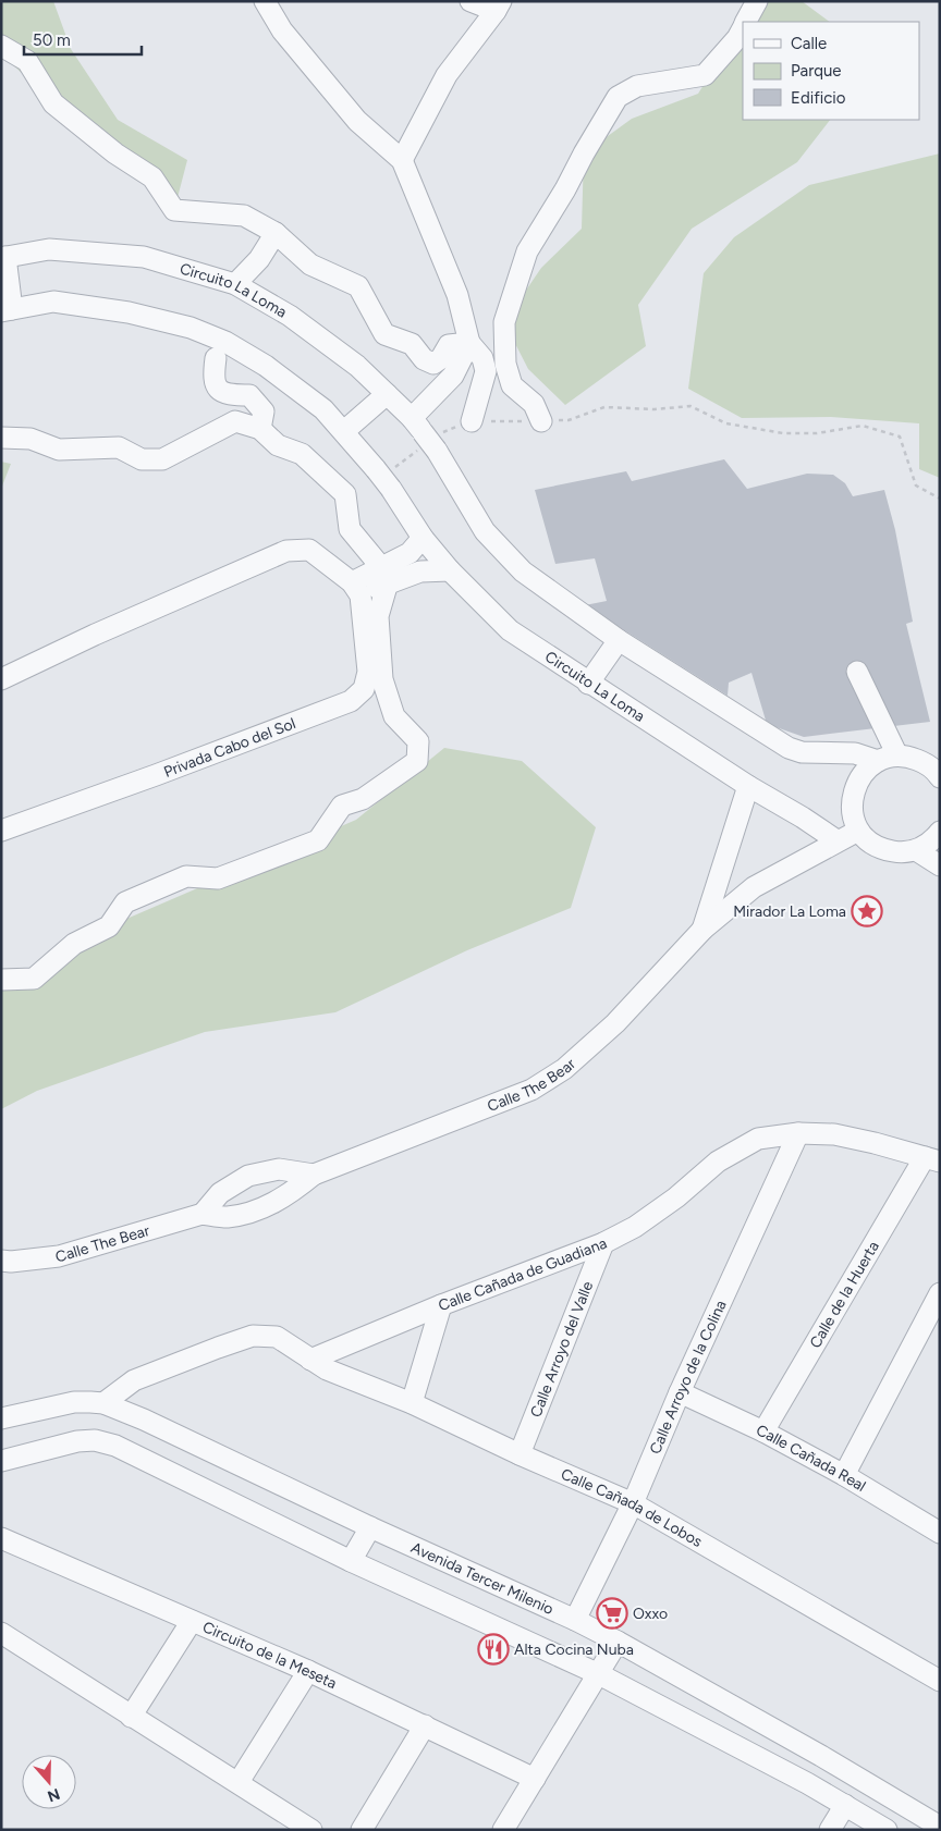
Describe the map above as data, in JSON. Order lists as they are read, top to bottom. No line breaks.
{"streets":{"street":["Circuito La Loma","Privada Cabo del Sol","Calle The Bear","Calle Cañada de Guadiana","Calle de la Huerta","Calle Arroyo del Valle","Calle Arroyo de la Colina","Calle Cañada Real","Calle Cañada de Lobos","Avenida Tercer Milenio","Circuito de la Meseta"]},"crossings":[["Circuito La Loma","Calle The Bear"],["Calle Cañada de Guadiana","Calle de la Huerta"],["Calle Cañada de Guadiana","Calle Arroyo del Valle"],["Calle Cañada de Guadiana","Calle Arroyo de la Colina"],["Calle Cañada de Guadiana","Calle Cañada de Lobos"],["Calle de la Huerta","Calle Cañada Real"],["Calle Arroyo del Valle","Calle Cañada de Lobos"],["Calle Arroyo de la Colina","Calle Cañada Real"],["Calle Arroyo de la Colina","Calle Cañada de Lobos"],["Calle Arroyo de la Colina","Avenida Tercer Milenio"]],"places":{"place":["Mirador La Loma"],"supermarket":["Oxxo"],"restaurant":["Alta Cocina Nuba"]},"legend":["Calle","Parque","Edificio"],"scale_bar":"50 m","north":"bottom"}
